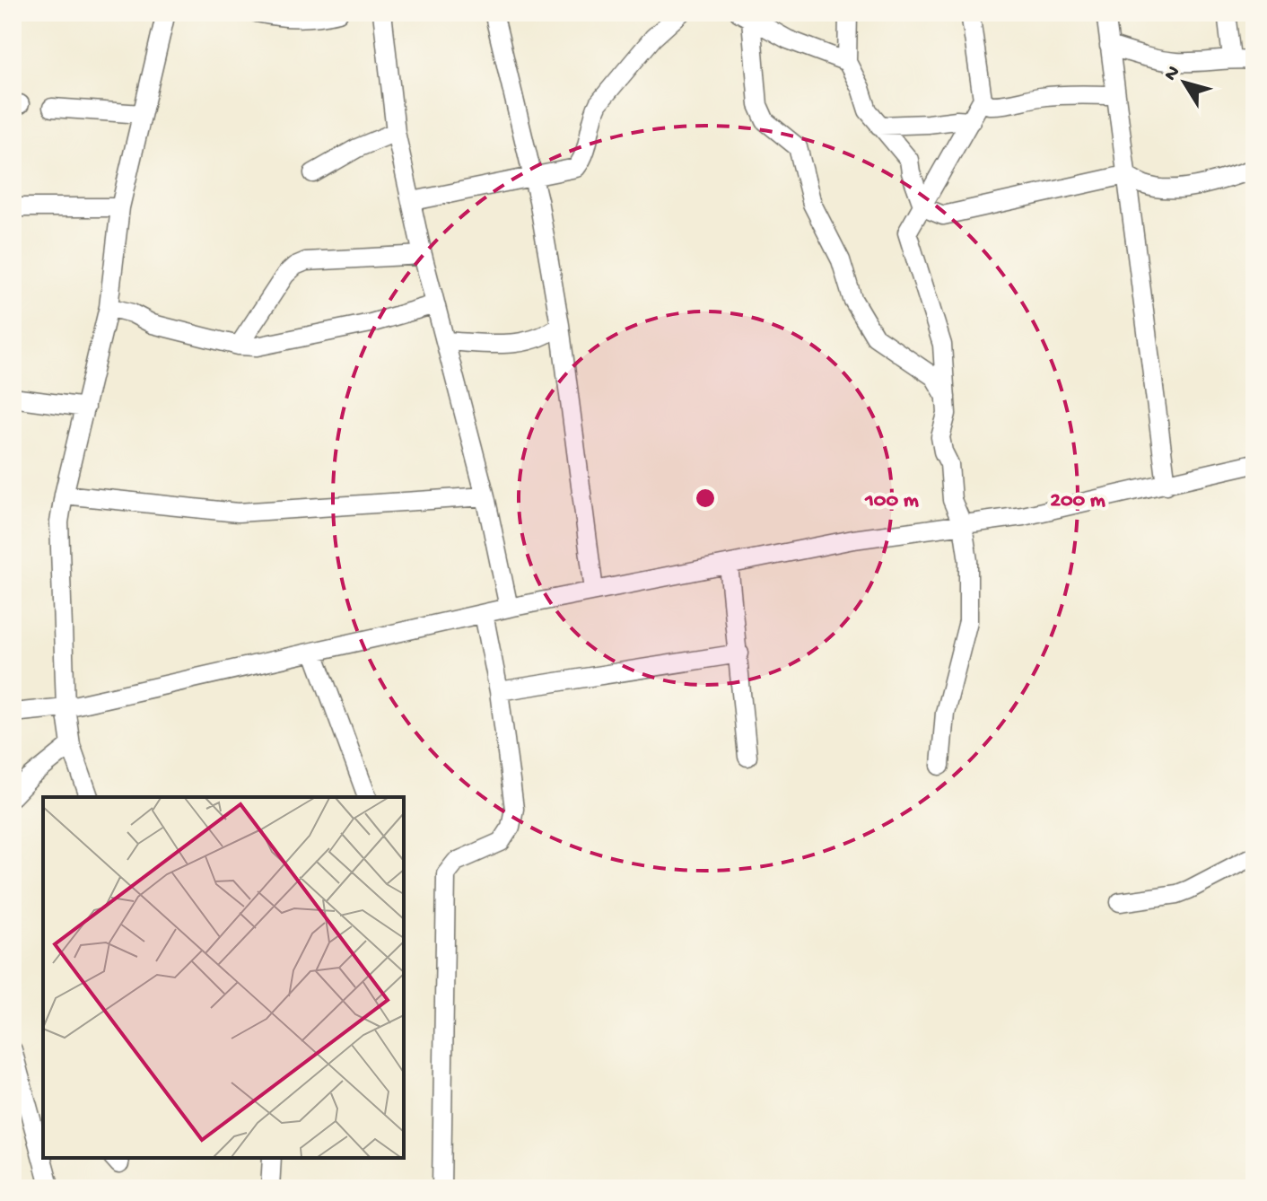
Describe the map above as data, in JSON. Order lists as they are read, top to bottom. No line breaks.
{"north":"top left","rings":["100 m","200 m"]}
